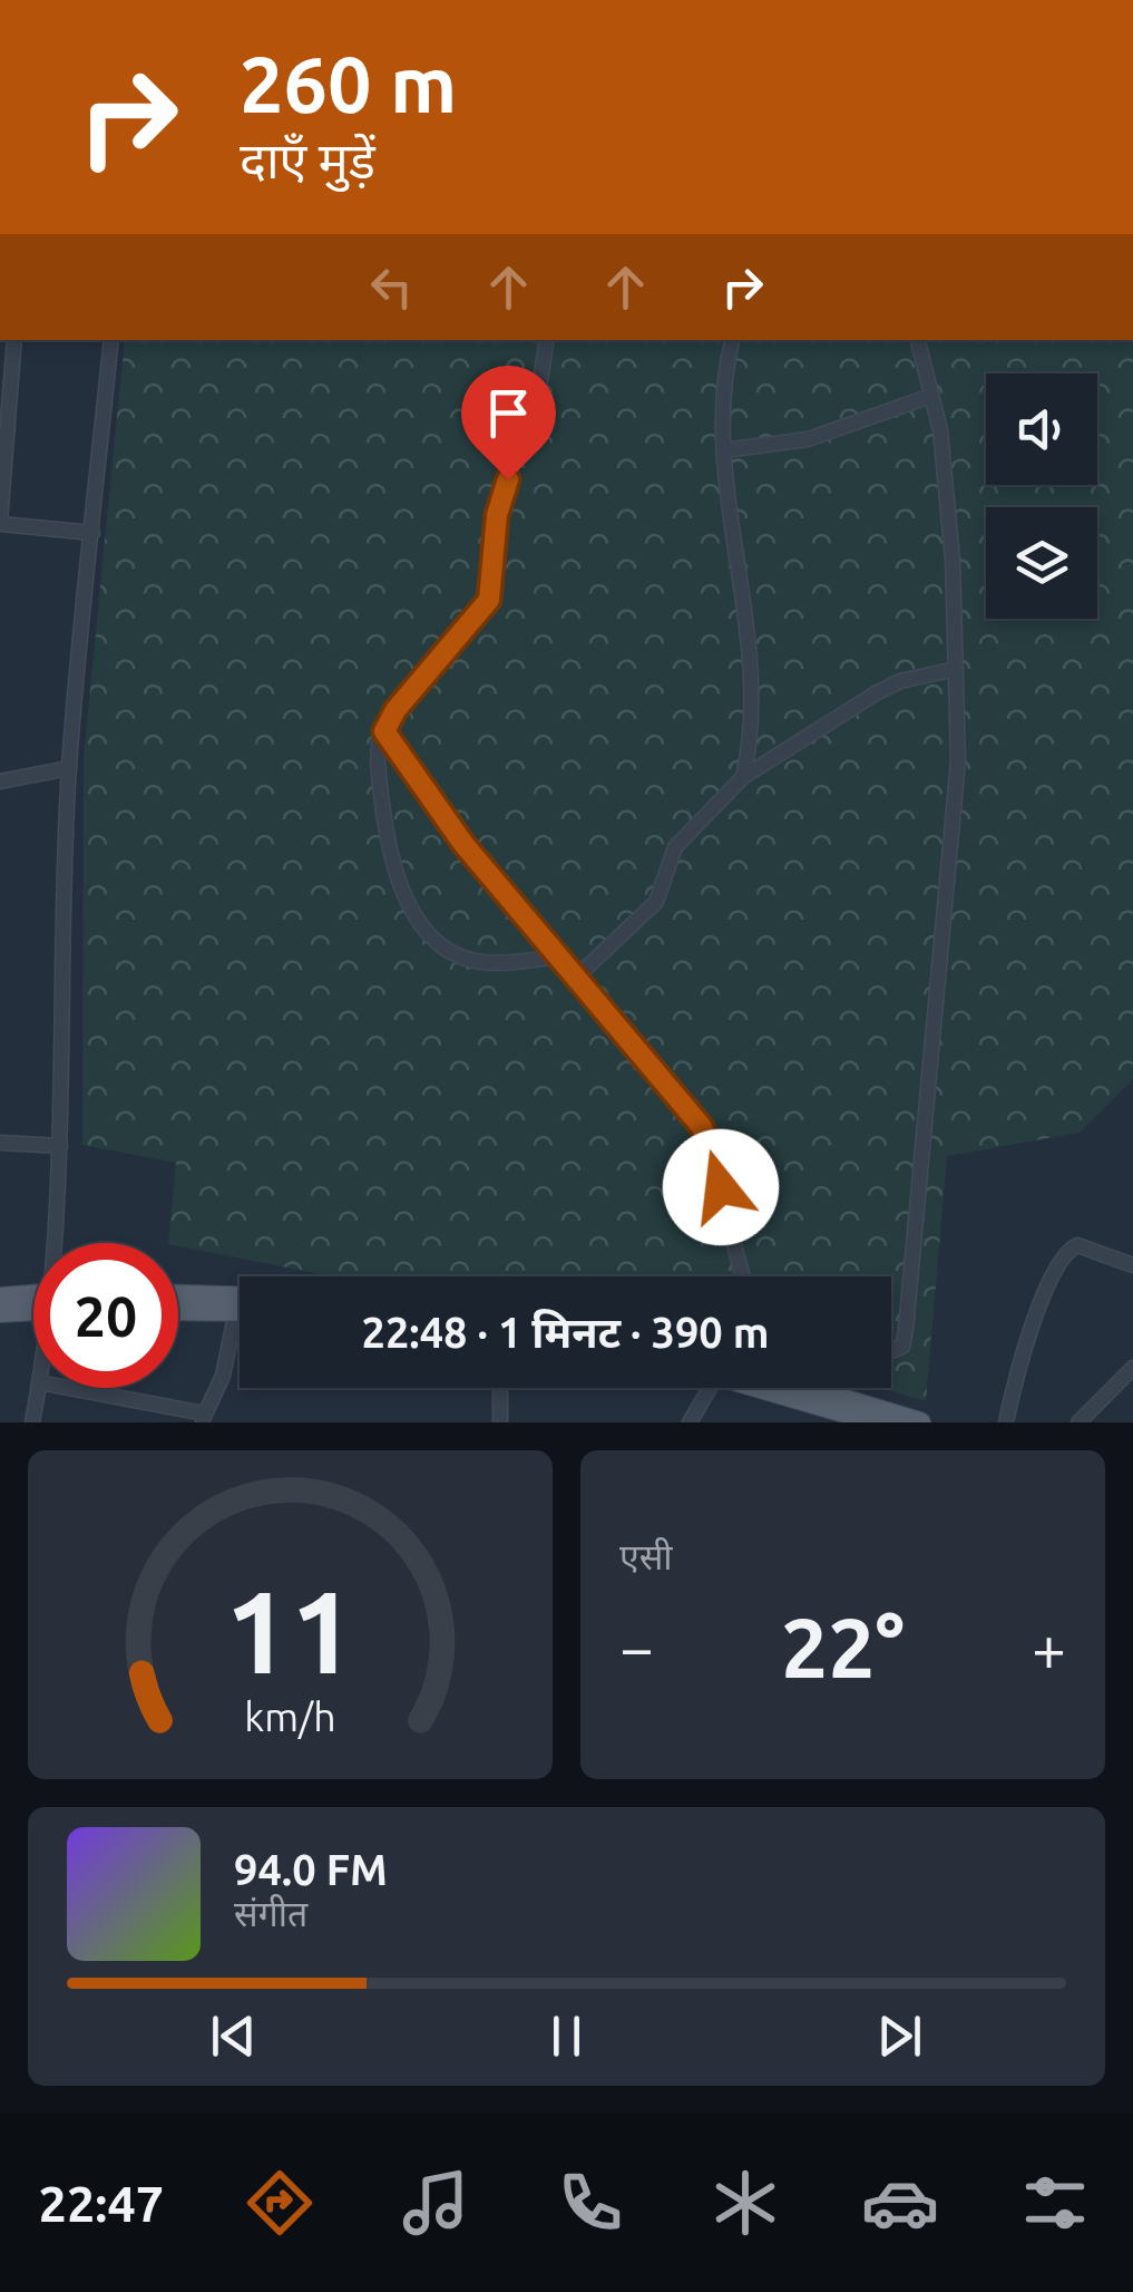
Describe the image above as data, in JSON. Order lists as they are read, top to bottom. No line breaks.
{"page":{"turn":["260 m","दाएँ मुड़ें"],"limit":"20","trip":"22:48 · 1 मिनट · 390 m","tile":"एसी","heat":["−","22°","+"],"song":["94.0 FM","संगीत"],"tabs":"22:47","gauge":["11","km/h"]}}
